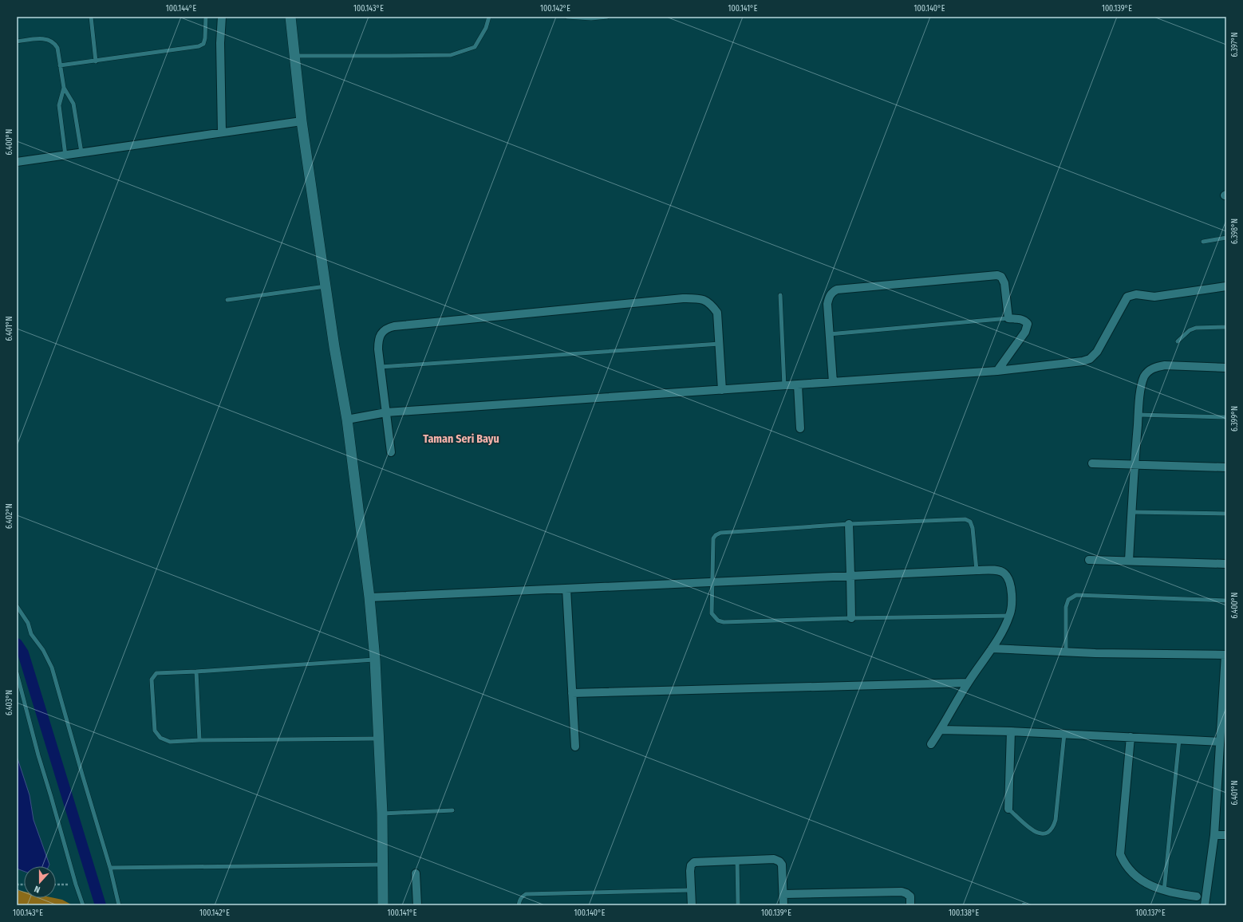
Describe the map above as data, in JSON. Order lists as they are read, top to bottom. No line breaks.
{"districts":["Taman Seri Bayu"],"north":"bottom","coordinates":["100.144°E","100.143°E","100.142°E","100.141°E","100.140°E","100.139°E","6.397°N","6.400°N","6.398°N","6.401°N","6.399°N","6.402°N","6.403°N","100.138°E","100.137°E"]}
